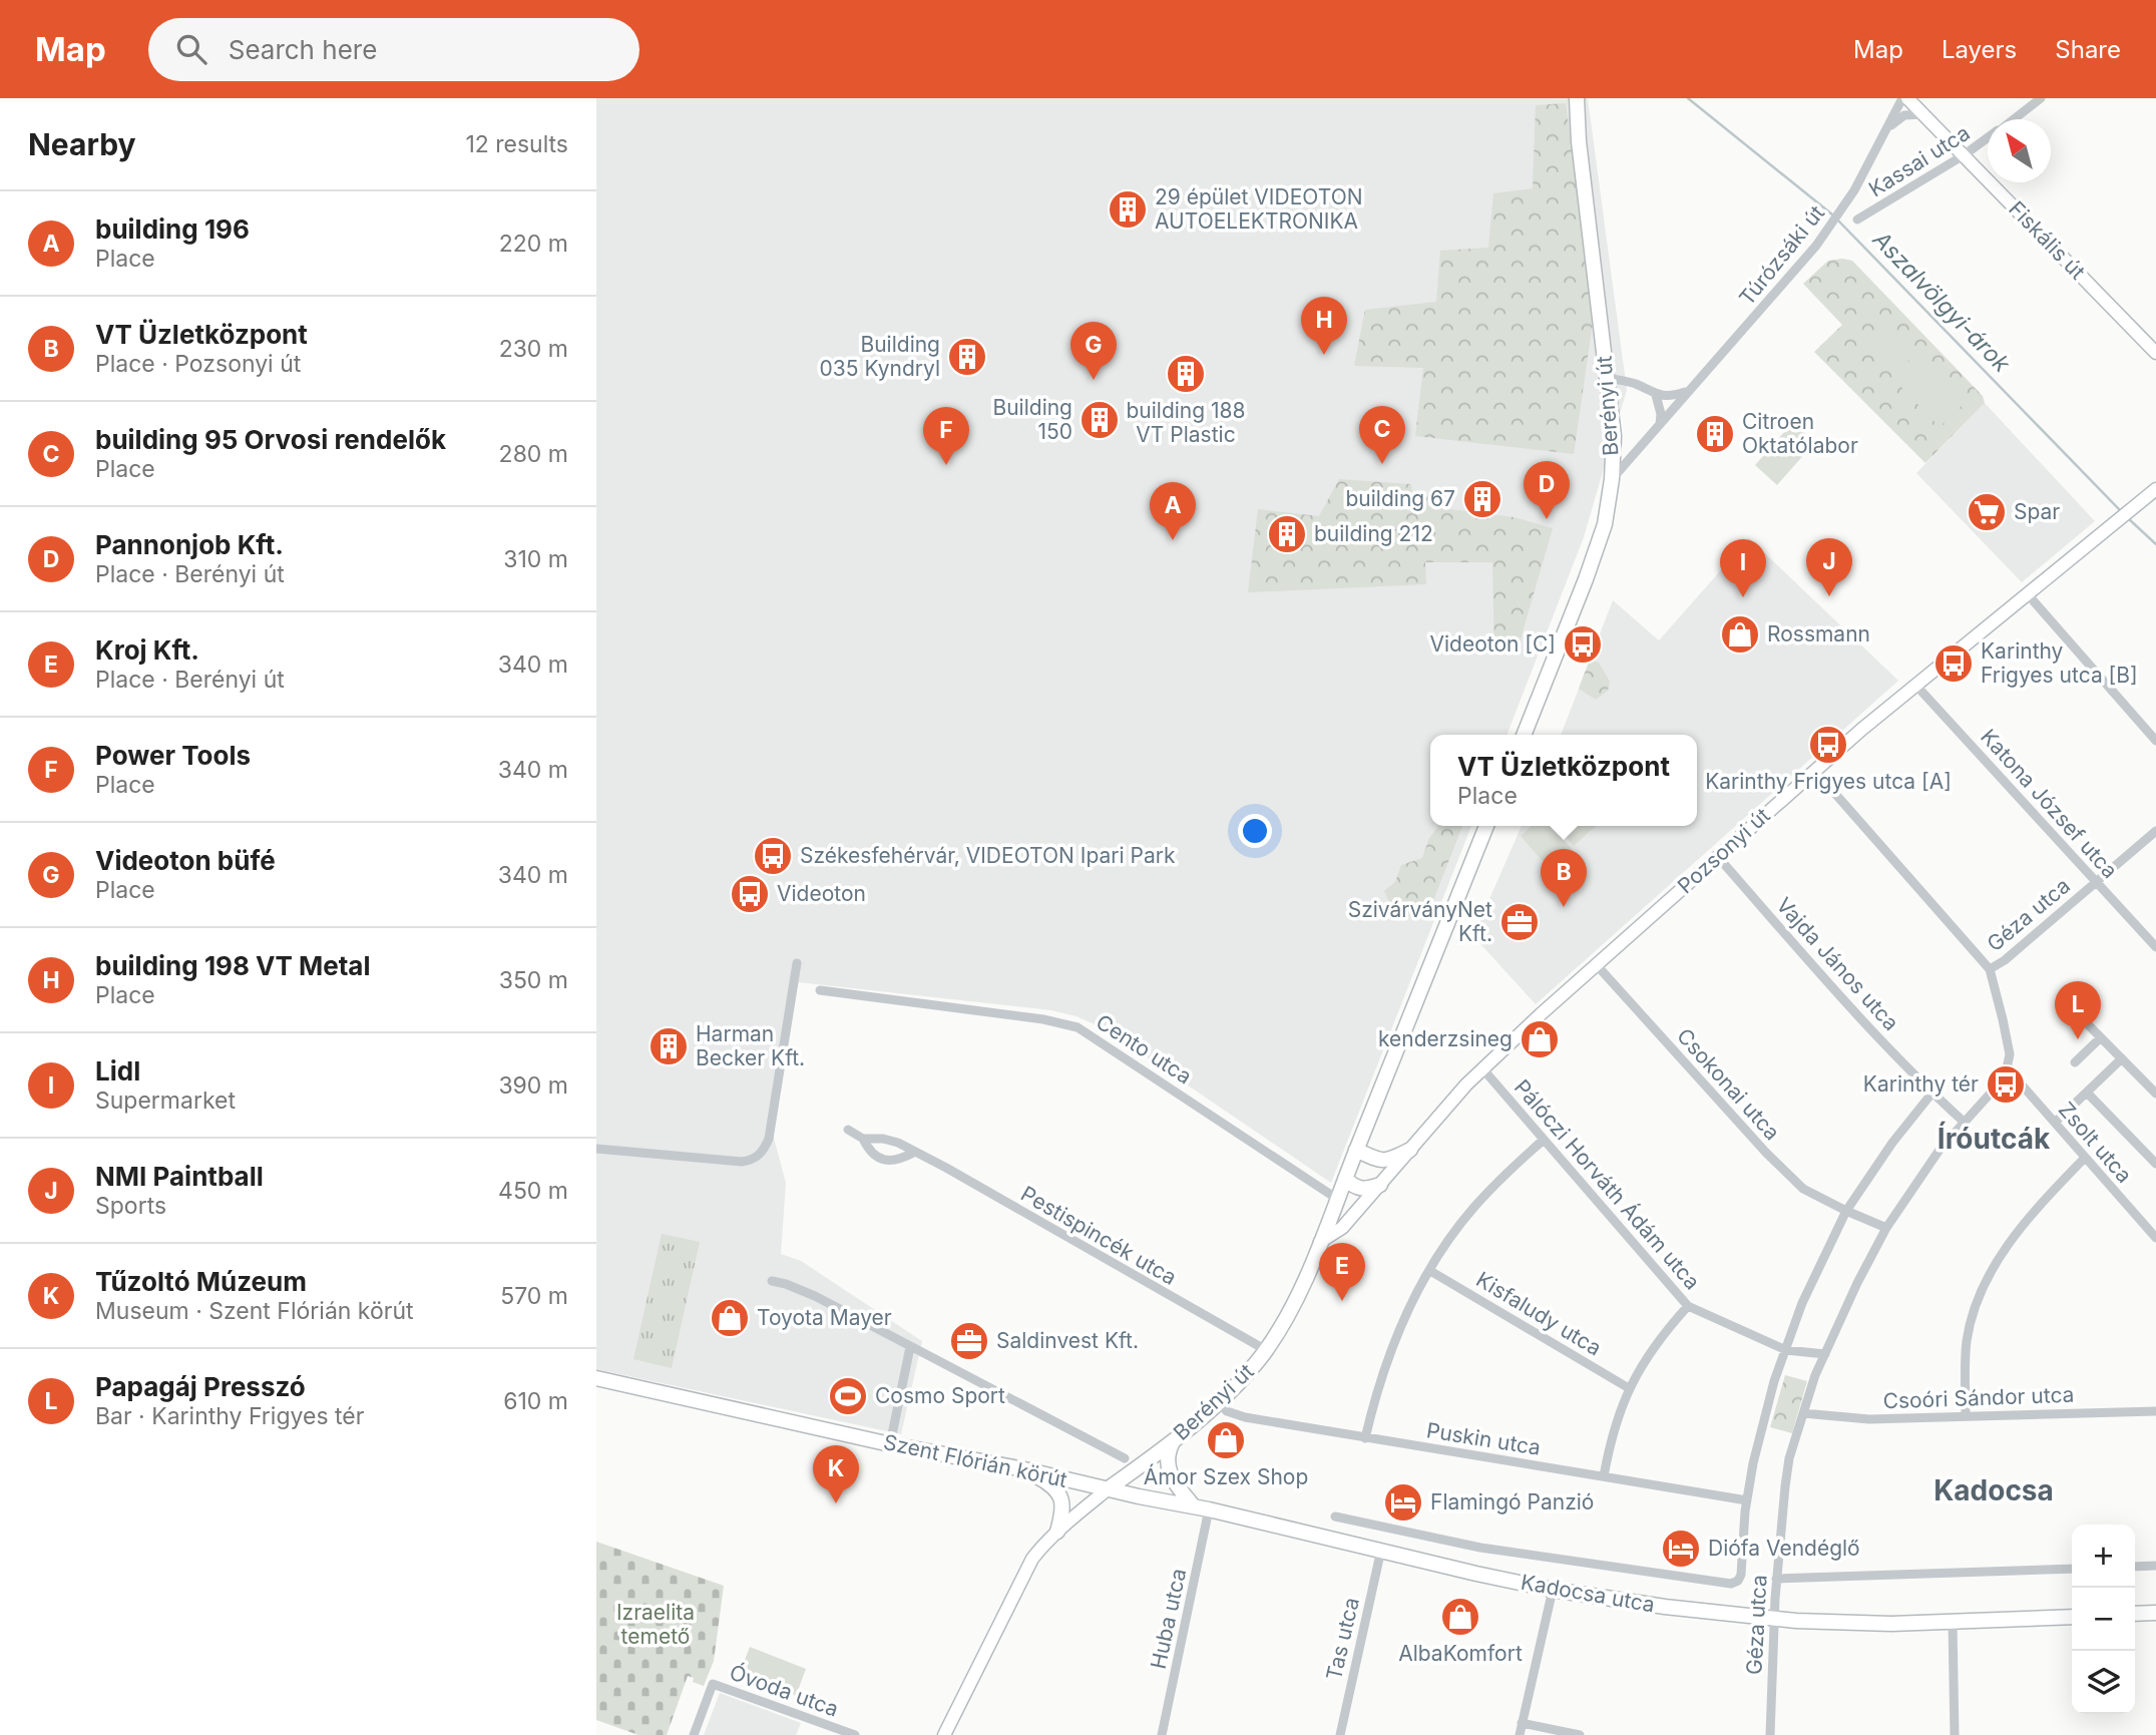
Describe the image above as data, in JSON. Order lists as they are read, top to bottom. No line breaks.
{"streets":{"main road":["Berényi út","Szent Flórián körút","Kadocsa utca"],"street":["Kassai utca","Fiskális út","Túrózsáki út","Katona József utca","Pozsonyi út","Géza utca","Vajda János utca","Cento utca","Csokonai utca","Zsolt utca","Pálóczi Horváth Ádám utca","Pestispincék utca","Kisfaludy utca","Csoóri Sándor utca","Puskin utca","Huba utca","Tas utca","Óvoda utca"]},"crossings":[["Kassai utca","Fiskális út"],["Fiskális út","Túrózsáki út"],["Túrózsáki út","Berényi út"],["Berényi út","Pozsonyi út"],["Berényi út","Cento utca"],["Berényi út","Pestispincék utca"],["Berényi út","Puskin utca"],["Berényi út","Szent Flórián körút"],["Berényi út","Kadocsa utca"],["Katona József utca","Pozsonyi út"],["Katona József utca","Géza utca"],["Pozsonyi út","Vajda János utca"],["Pozsonyi út","Csokonai utca"],["Pozsonyi út","Pálóczi Horváth Ádám utca"],["Géza utca","Vajda János utca"],["Géza utca","Csokonai utca"],["Géza utca","Zsolt utca"],["Géza utca","Pálóczi Horváth Ádám utca"],["Géza utca","Csoóri Sándor utca"],["Géza utca","Puskin utca"],["Géza utca","Kadocsa utca"],["Szent Flórián körút","Kadocsa utca"],["Kadocsa utca","Huba utca"],["Kadocsa utca","Tas utca"]],"districts":["Íróutcák","Kadocsa"],"water":["Aszalvölgyi-árok"],"parks":["Izraelita temető"],"places":{"building":["29 épület VIDEOTON AUTOELEKTRONIKA","Building 035 Kyndryl","building 188 VT Plastic","Building 150","Citroen Oktatólabor","building 67","building 212","Harman Becker Kft."],"supermarket":["Spar"],"shop":["Rossmann","kenderzsineg","Toyota Mayer","Ámor Szex Shop","AlbaKomfort"],"bus stop":["Videoton [C]","Karinthy Frigyes utca [B]","Karinthy Frigyes utca [A]","Székesfehérvár, VIDEOTON Ipari Park","Videoton","Karinthy tér"],"office":["SzivárványNet Kft.","Saldinvest Kft."],"sports":["Cosmo Sport"],"hotel":["Flamingó Panzió","Diófa Vendéglő"]},"north":"top left","page":{"header":"Map","search":"Search here","nav":["Map","Layers","Share"],"heading":["Nearby","12 results"],"list":[{"mark":"A","name":"building 196","note":"Place","value":"220 m"},{"mark":"B","name":"VT Üzletközpont","note":"Place · Pozsonyi út","value":"230 m"},{"mark":"C","name":"building 95 Orvosi rendelők","note":"Place","value":"280 m"},{"mark":"D","name":"Pannonjob Kft.","note":"Place · Berényi út","value":"310 m"},{"mark":"E","name":"Kroj Kft.","note":"Place · Berényi út","value":"340 m"},{"mark":"F","name":"Power Tools","note":"Place","value":"340 m"},{"mark":"G","name":"Videoton büfé","note":"Place","value":"340 m"},{"mark":"H","name":"building 198 VT Metal","note":"Place","value":"350 m"},{"mark":"I","name":"Lidl","note":"Supermarket","value":"390 m"},{"mark":"J","name":"NMI Paintball","note":"Sports","value":"450 m"},{"mark":"K","name":"Tűzoltó Múzeum","note":"Museum · Szent Flórián körút","value":"570 m"},{"mark":"L","name":"Papagáj Presszó","note":"Bar · Karinthy Frigyes tér","value":"610 m"}],"pins":["H","G","C","F","D","A","J","I","B","L","E","K"],"popup":["VT Üzletközpont","Place"],"map_buttons":["+","−"]}}
